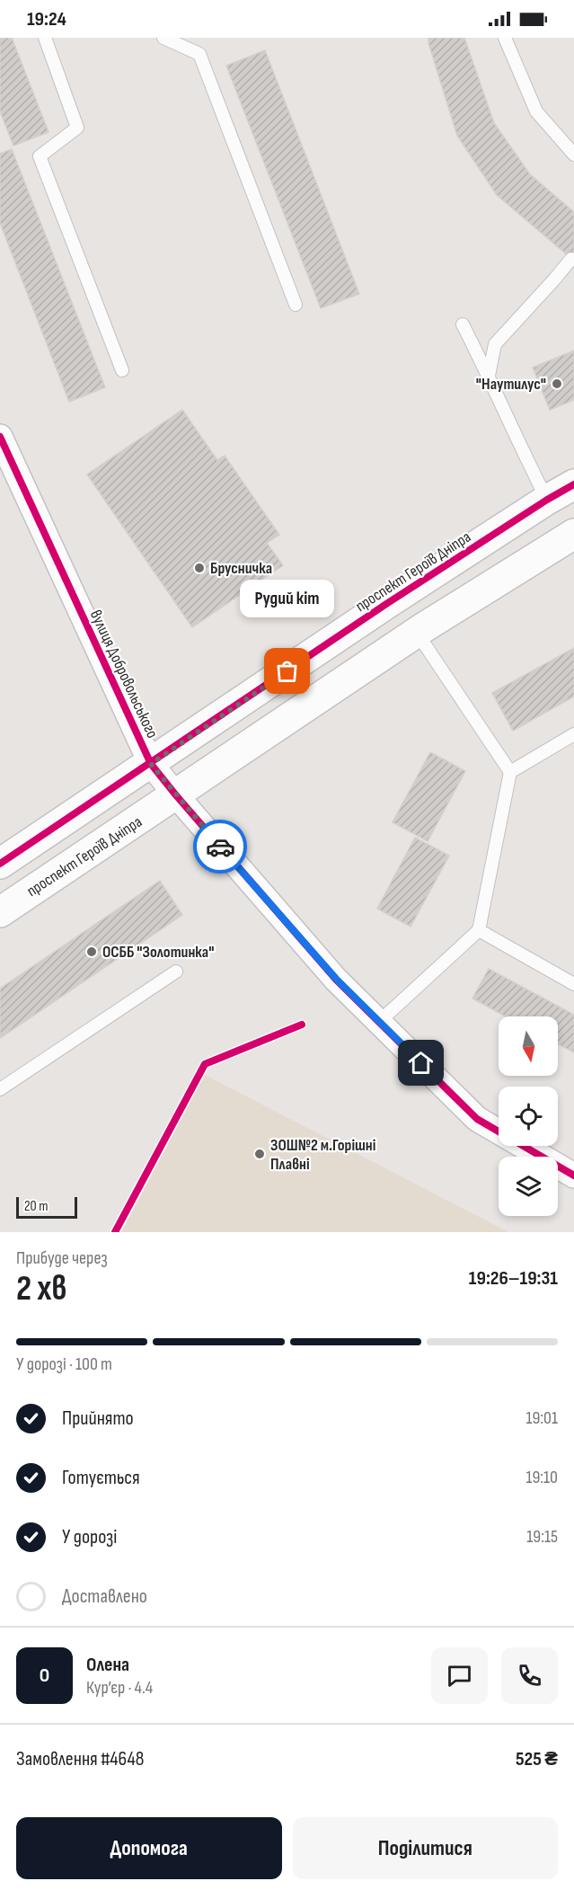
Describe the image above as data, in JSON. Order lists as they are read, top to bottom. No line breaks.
{"streets":{"street":["проспект Героїв Дніпра","вулиця Добровольського"]},"crossings":[["проспект Героїв Дніпра","вулиця Добровольського"]],"places":["\"Наутилус\"","Брусничка","Рудий кіт","ОСББ \"Золотинка\"","ЗОШ№2 м.Горішні Плавні"],"scale_bar":"20 m","north":"bottom","page":{"status":"19:24","bubble":"Рудий кіт","scale":"20 m","heading":["2 хв","Прибуде через","19:26–19:31"],"panel":["Олена","Кур’єр · 4.4","Замовлення #4648","525 ₴"],"bar":"У дорозі · 100 m","list":[["Прийнято","19:01"],["Готується","19:10"],["У дорозі","19:15"],"Доставлено"],"round":"О","buttons":["Допомога","Поділитися"]}}
